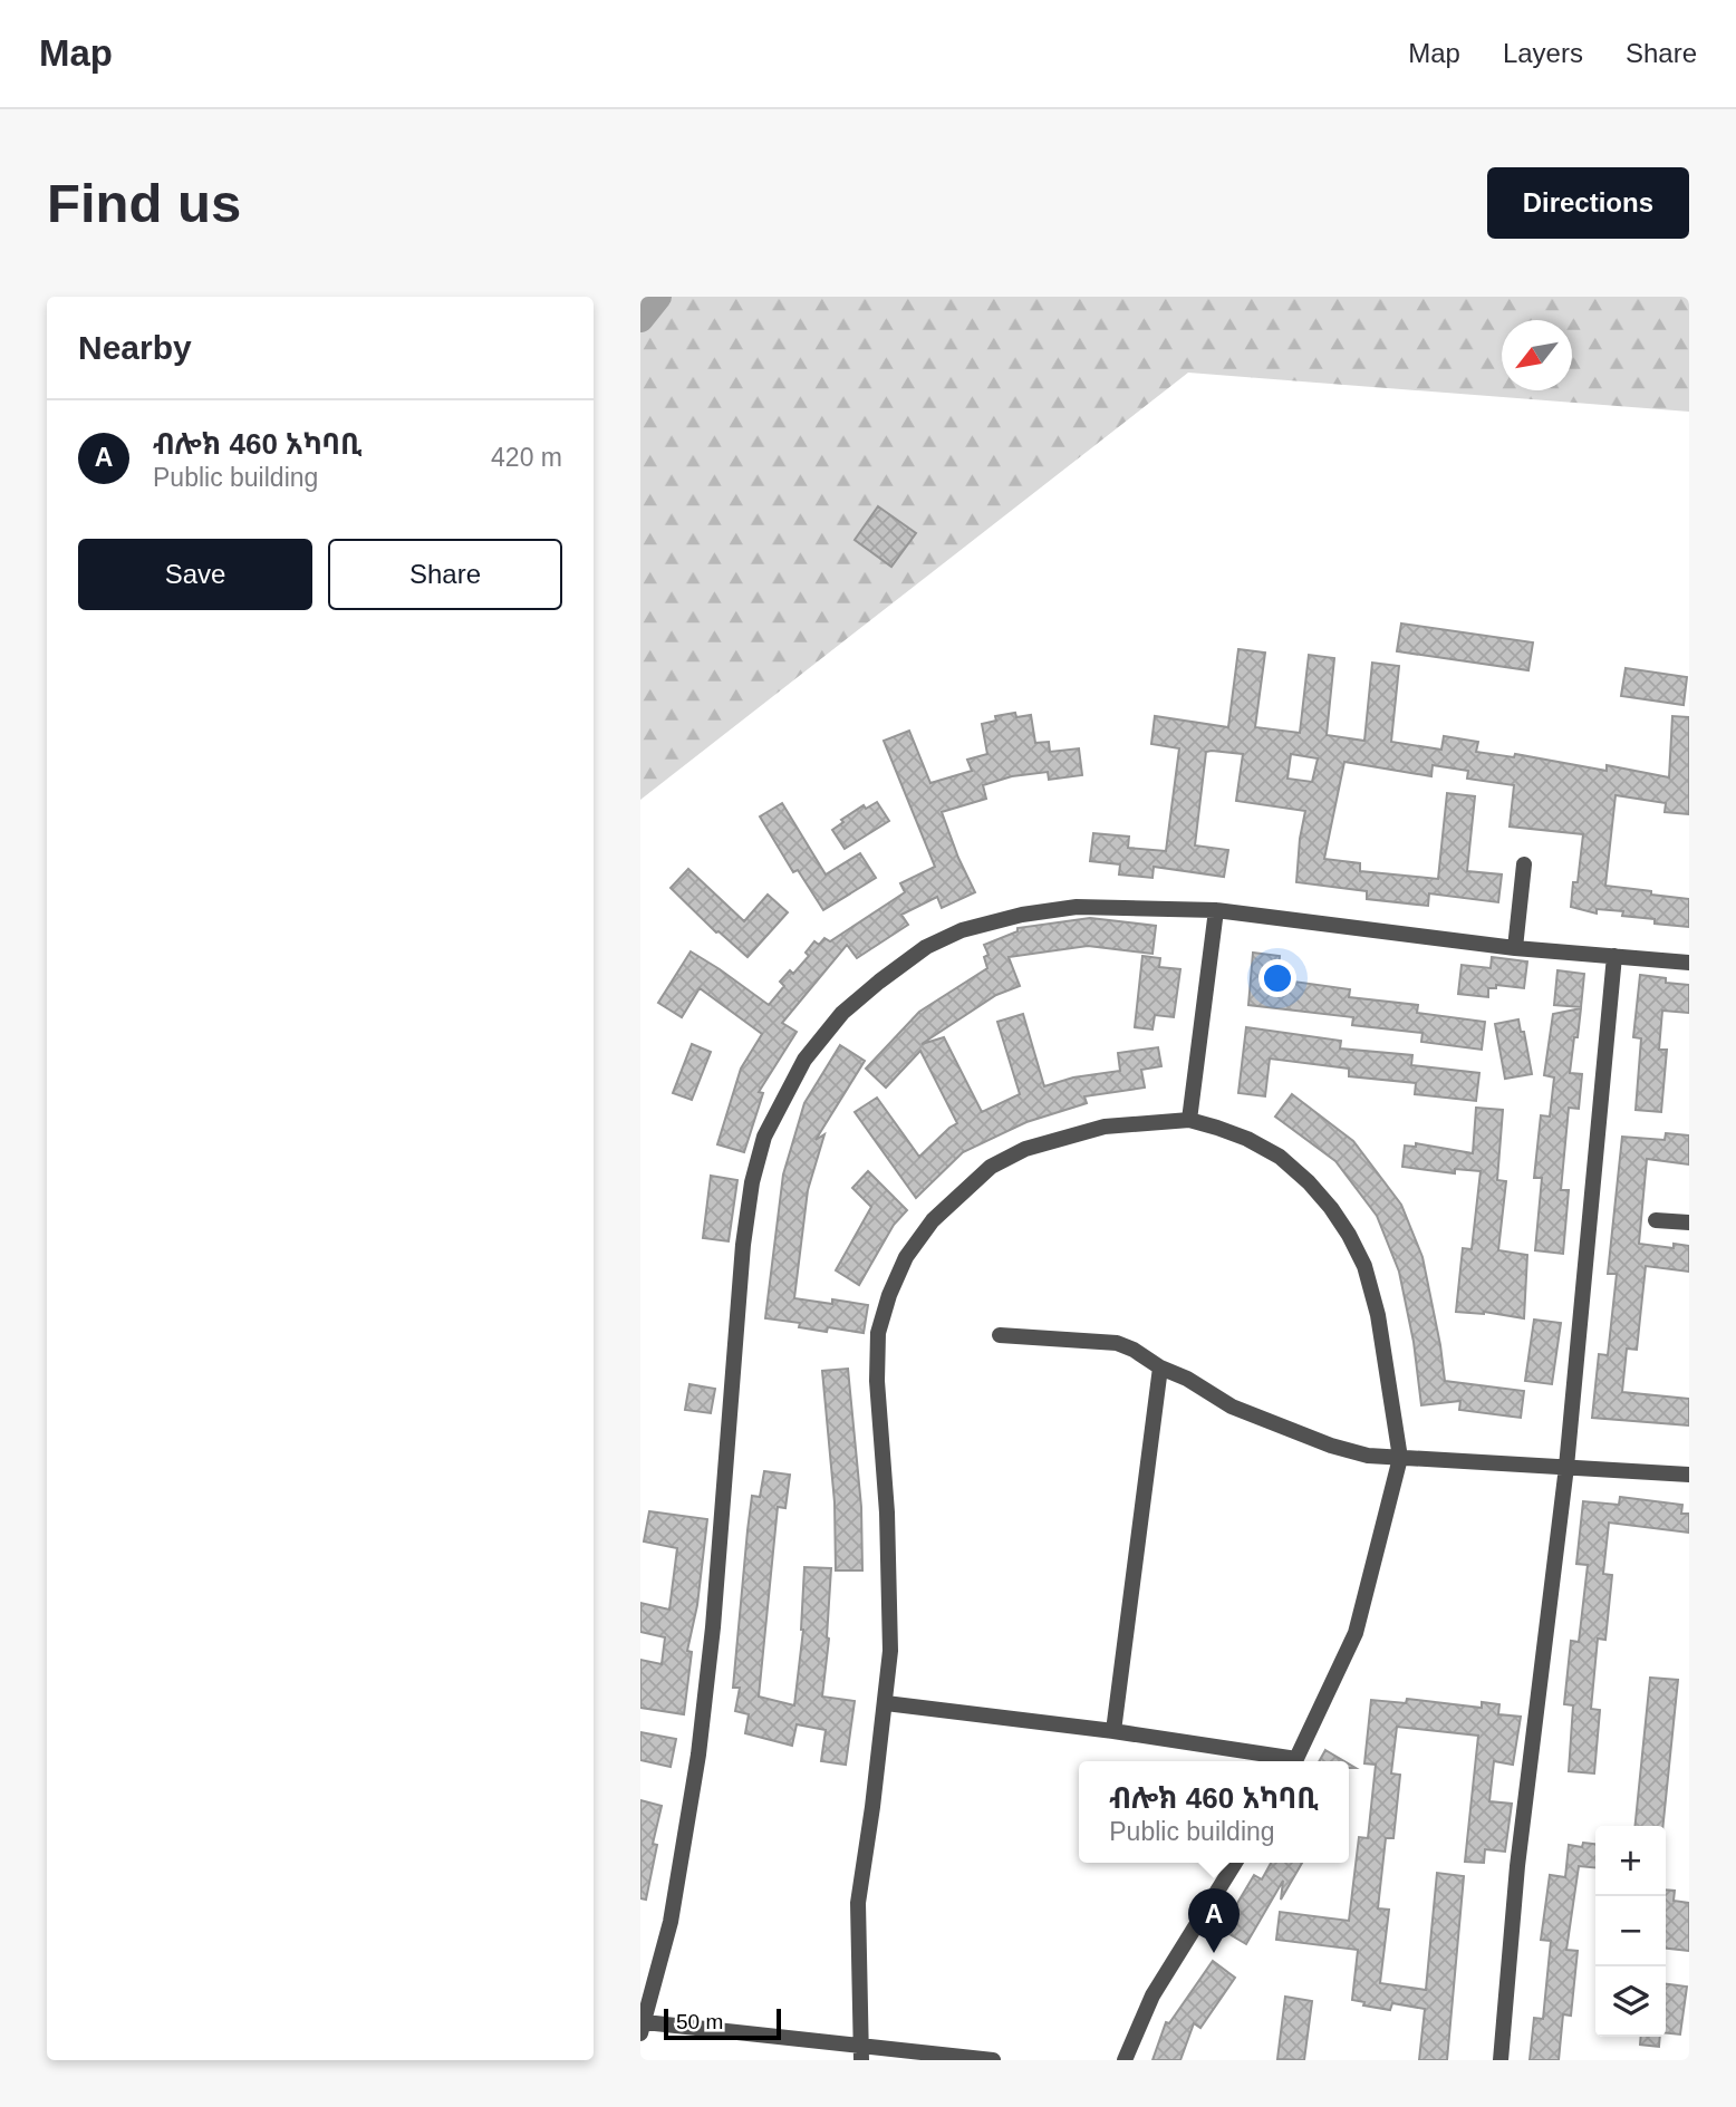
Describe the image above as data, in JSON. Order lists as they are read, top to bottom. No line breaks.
{"scale_bar":"50 m","north":"bottom left","page":{"header":"Map","nav":["Map","Layers","Share"],"buttons":["Directions",["Save","Share"]],"title":"Find us","heading":"Nearby","list":[{"mark":"A","name":"ብሎክ 460 አካባቢ","note":"Public building","value":"420 m"}],"popup":["ብሎክ 460 አካባቢ","Public building"],"map_buttons":["+","−"],"pins":"A","scale":"50 m"}}
